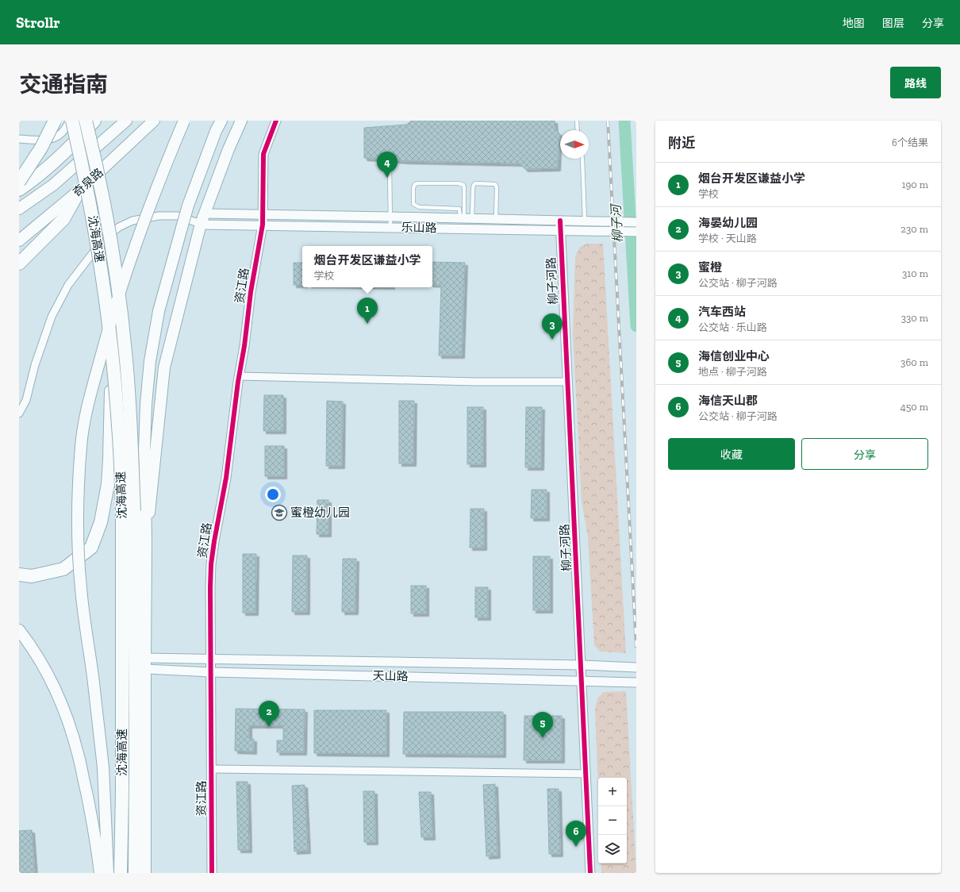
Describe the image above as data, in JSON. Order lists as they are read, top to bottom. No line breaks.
{"streets":{"highway":["沈海高速"],"main road":["奇泉路"],"street":["乐山路","柳子河路","资江路","天山路"]},"crossings":[["乐山路","柳子河路"],["乐山路","资江路"],["柳子河路","天山路"],["资江路","天山路"]],"water":["柳子河"],"places":{"school or university":["蜜橙幼儿园"]},"north":"right","page":{"header":"Strollr","nav":["地图","图层","分享"],"title":"交通指南","buttons":["路线",["收藏","分享"]],"heading":["附近","6个结果"],"pins":["4","1","3","2","5","6"],"list":[{"mark":"1","name":"烟台开发区谦益小学","note":"学校","value":"190 m"},{"mark":"2","name":"海晏幼儿园","note":"学校 · 天山路","value":"230 m"},{"mark":"3","name":"蜜橙","note":"公交站 · 柳子河路","value":"310 m"},{"mark":"4","name":"汽车西站","note":"公交站 · 乐山路","value":"330 m"},{"mark":"5","name":"海信创业中心","note":"地点 · 柳子河路","value":"360 m"},{"mark":"6","name":"海信天山郡","note":"公交站 · 柳子河路","value":"450 m"}],"popup":["烟台开发区谦益小学","学校"],"map_buttons":["+","−"]}}
